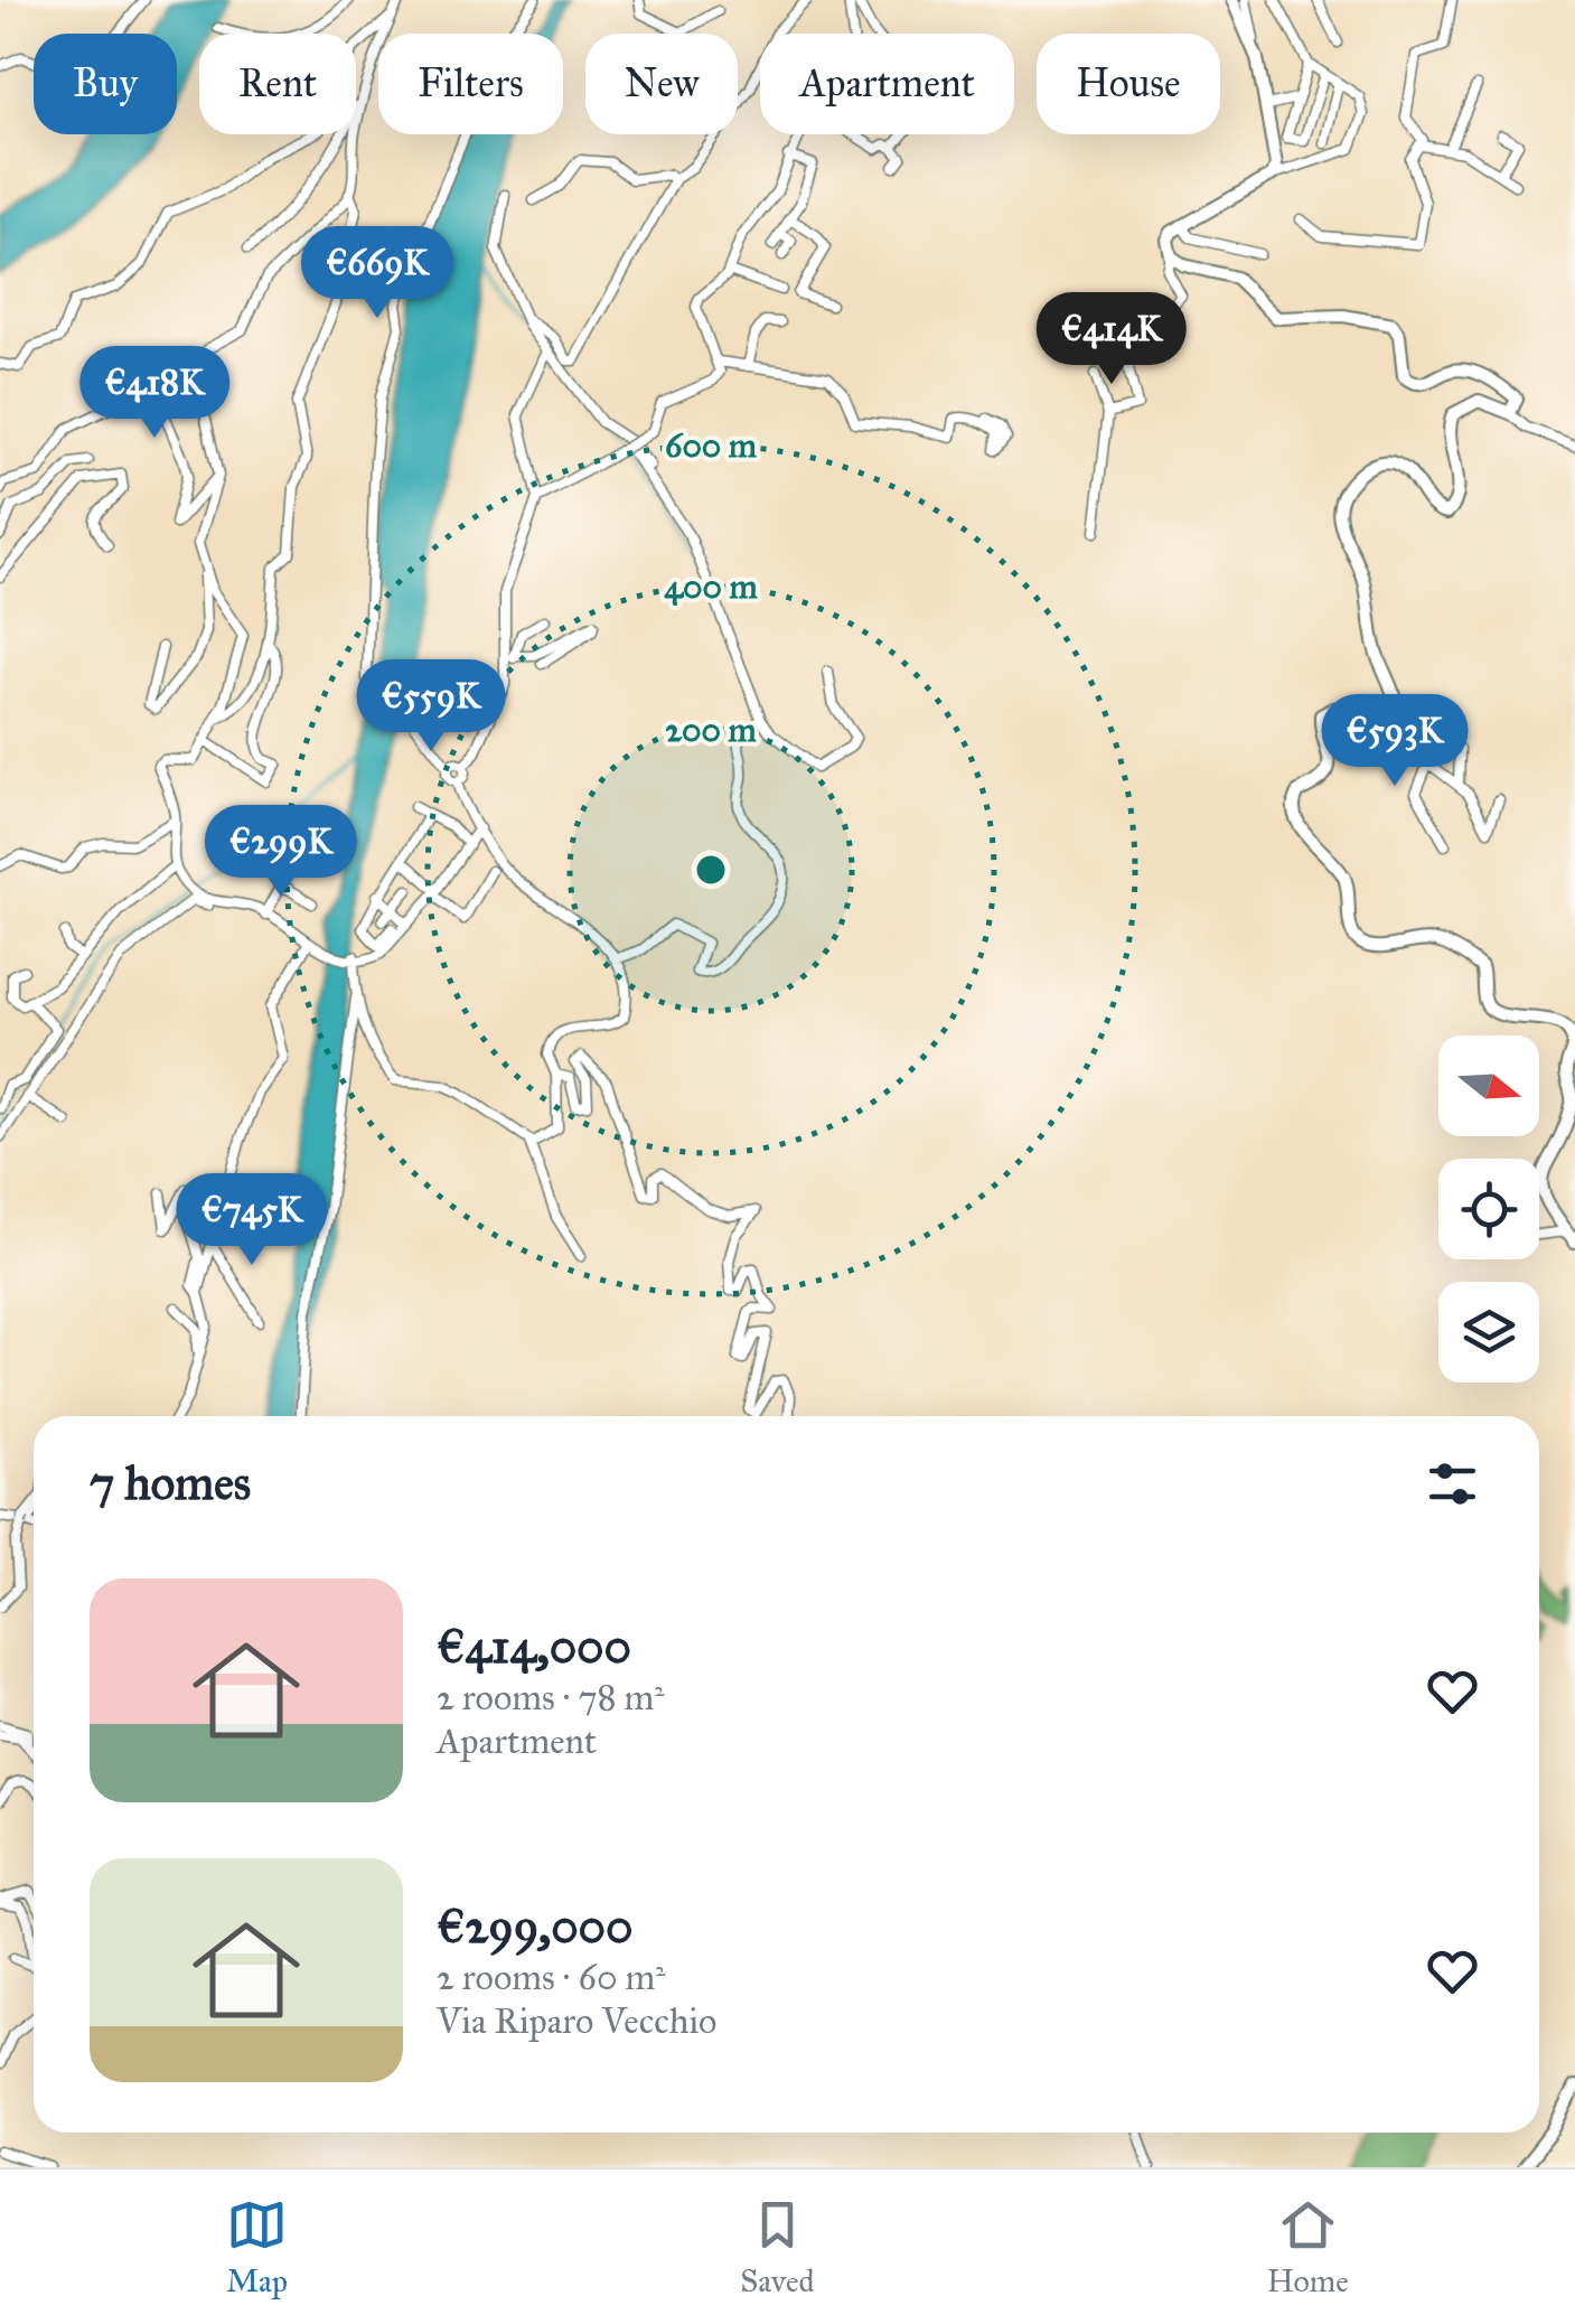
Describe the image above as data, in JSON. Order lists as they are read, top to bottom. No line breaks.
{"north":"right","page":{"chip":["Buy","Rent","Filters","New","Apartment","House"],"price":["€669K","€414K","€418K","€559K","€593K","€299K","€745K"],"heading":"7 homes","list":[{"name":"€414,000","note":"2 rooms · 78 m² · Apartment"},{"name":"€299,000","note":"2 rooms · 60 m² · Via Riparo Vecchio"}],"tabs":["Map","Saved","Home"]},"rings":["600 m","400 m","200 m"]}
